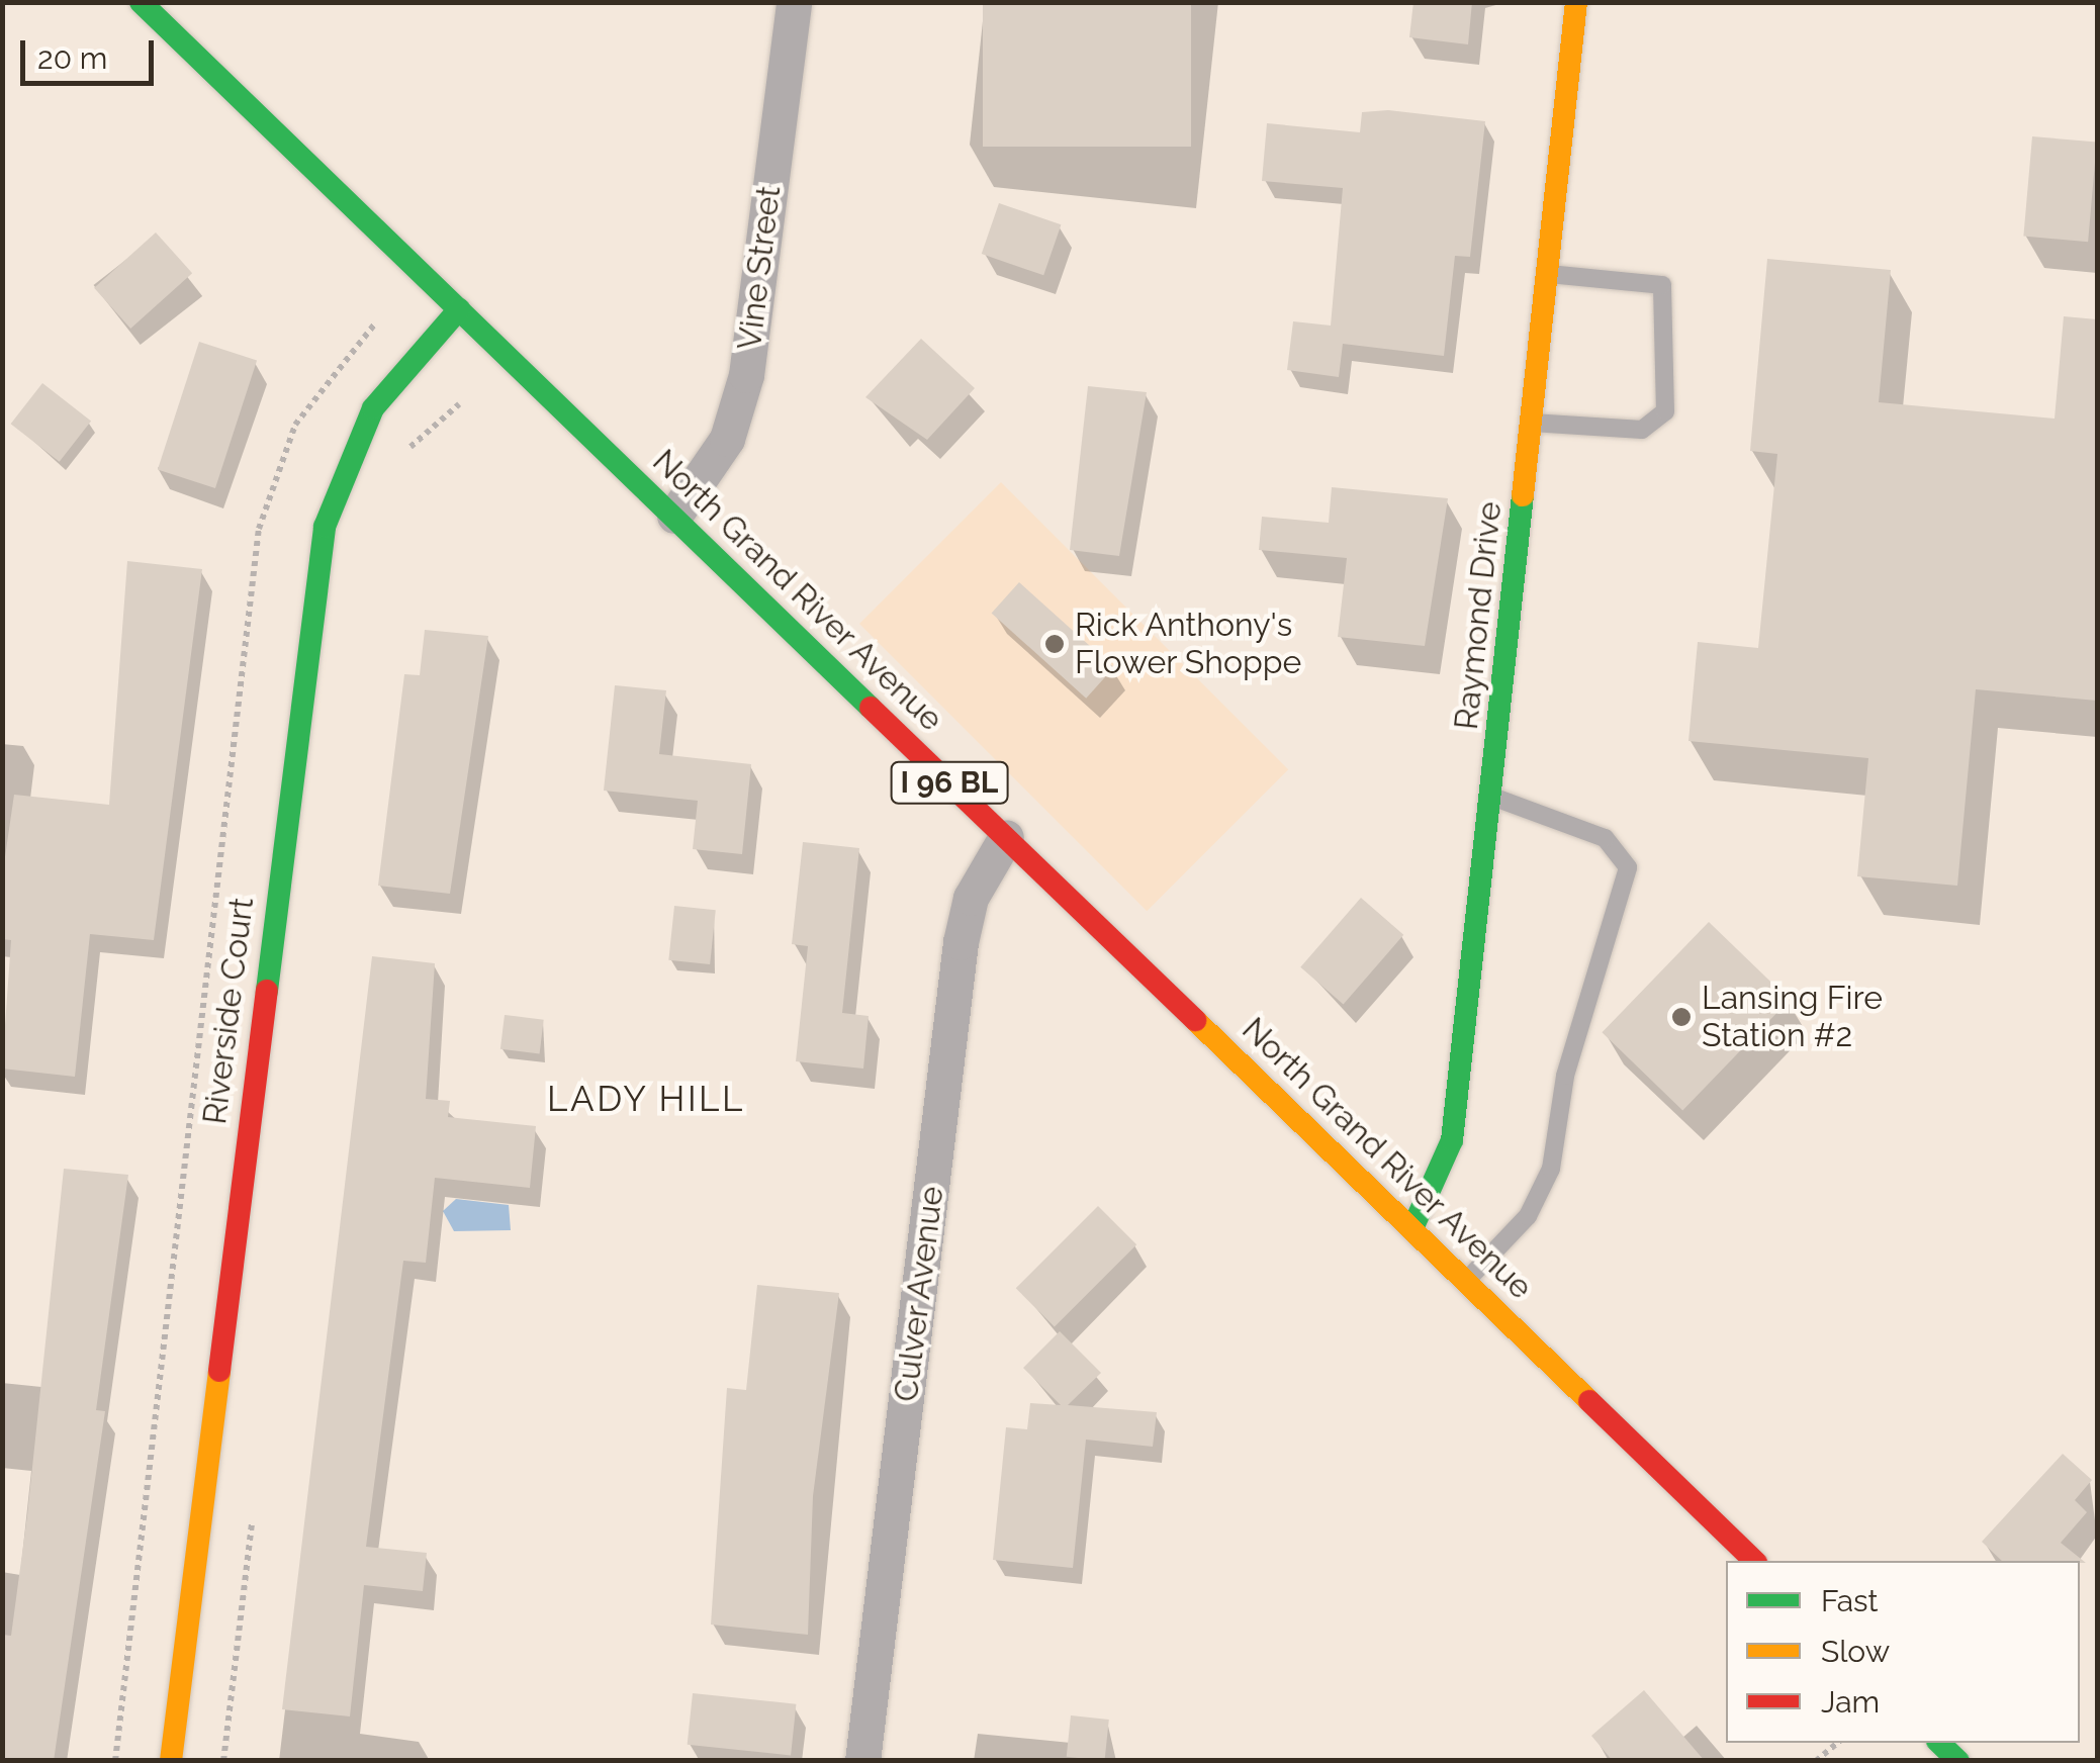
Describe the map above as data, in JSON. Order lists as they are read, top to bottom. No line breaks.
{"streets":{"street":["Vine Street","North Grand River Avenue","Raymond Drive","I 96 BL","Riverside Court","Culver Avenue"]},"crossings":[["Vine Street","North Grand River Avenue"],["North Grand River Avenue","Raymond Drive"],["North Grand River Avenue","Riverside Court"],["North Grand River Avenue","Culver Avenue"]],"districts":["LADY HILL"],"places":["Rick Anthony's Flower Shoppe","Lansing Fire Station #2"],"legend":["Fast","Slow","Jam"],"scale_bar":"20 m"}
